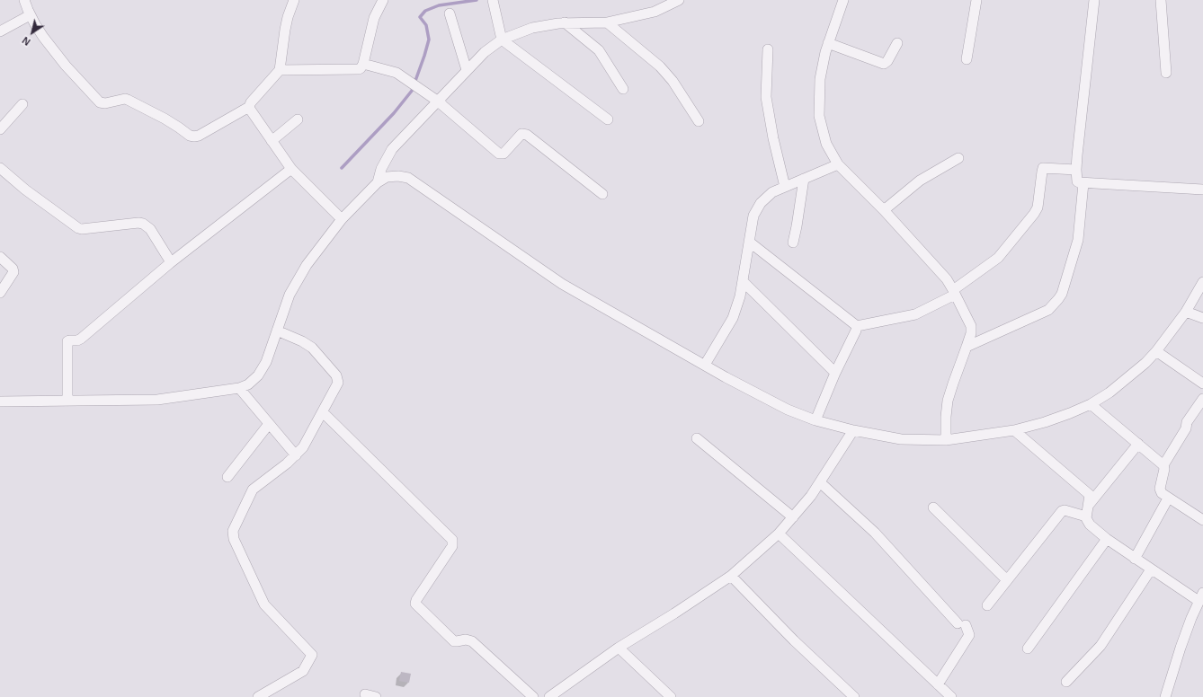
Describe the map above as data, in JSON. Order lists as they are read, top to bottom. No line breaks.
{"north":"bottom left"}
